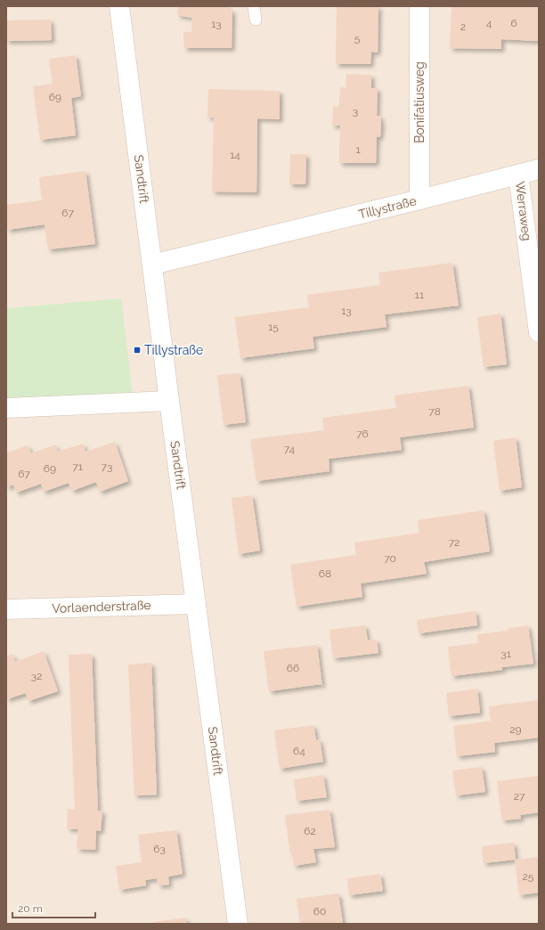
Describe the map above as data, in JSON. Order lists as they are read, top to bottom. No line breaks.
{"streets":{"street":["Bonifatiusweg","Sandtrift","Tillystraße","Werraweg","Vorlaenderstraße"]},"crossings":[["Bonifatiusweg","Tillystraße"],["Sandtrift","Tillystraße"],["Sandtrift","Vorlaenderstraße"],["Tillystraße","Werraweg"]],"places":{"transit":["Tillystraße"]},"house_numbers":["4","6","13","2","5","69","3","1","14","67","11","13","15","78","76","74","71","73","69","67","72","70","68","31","66","32","29","64","27","62","63","25","60"],"scale_bar":"20 m"}
